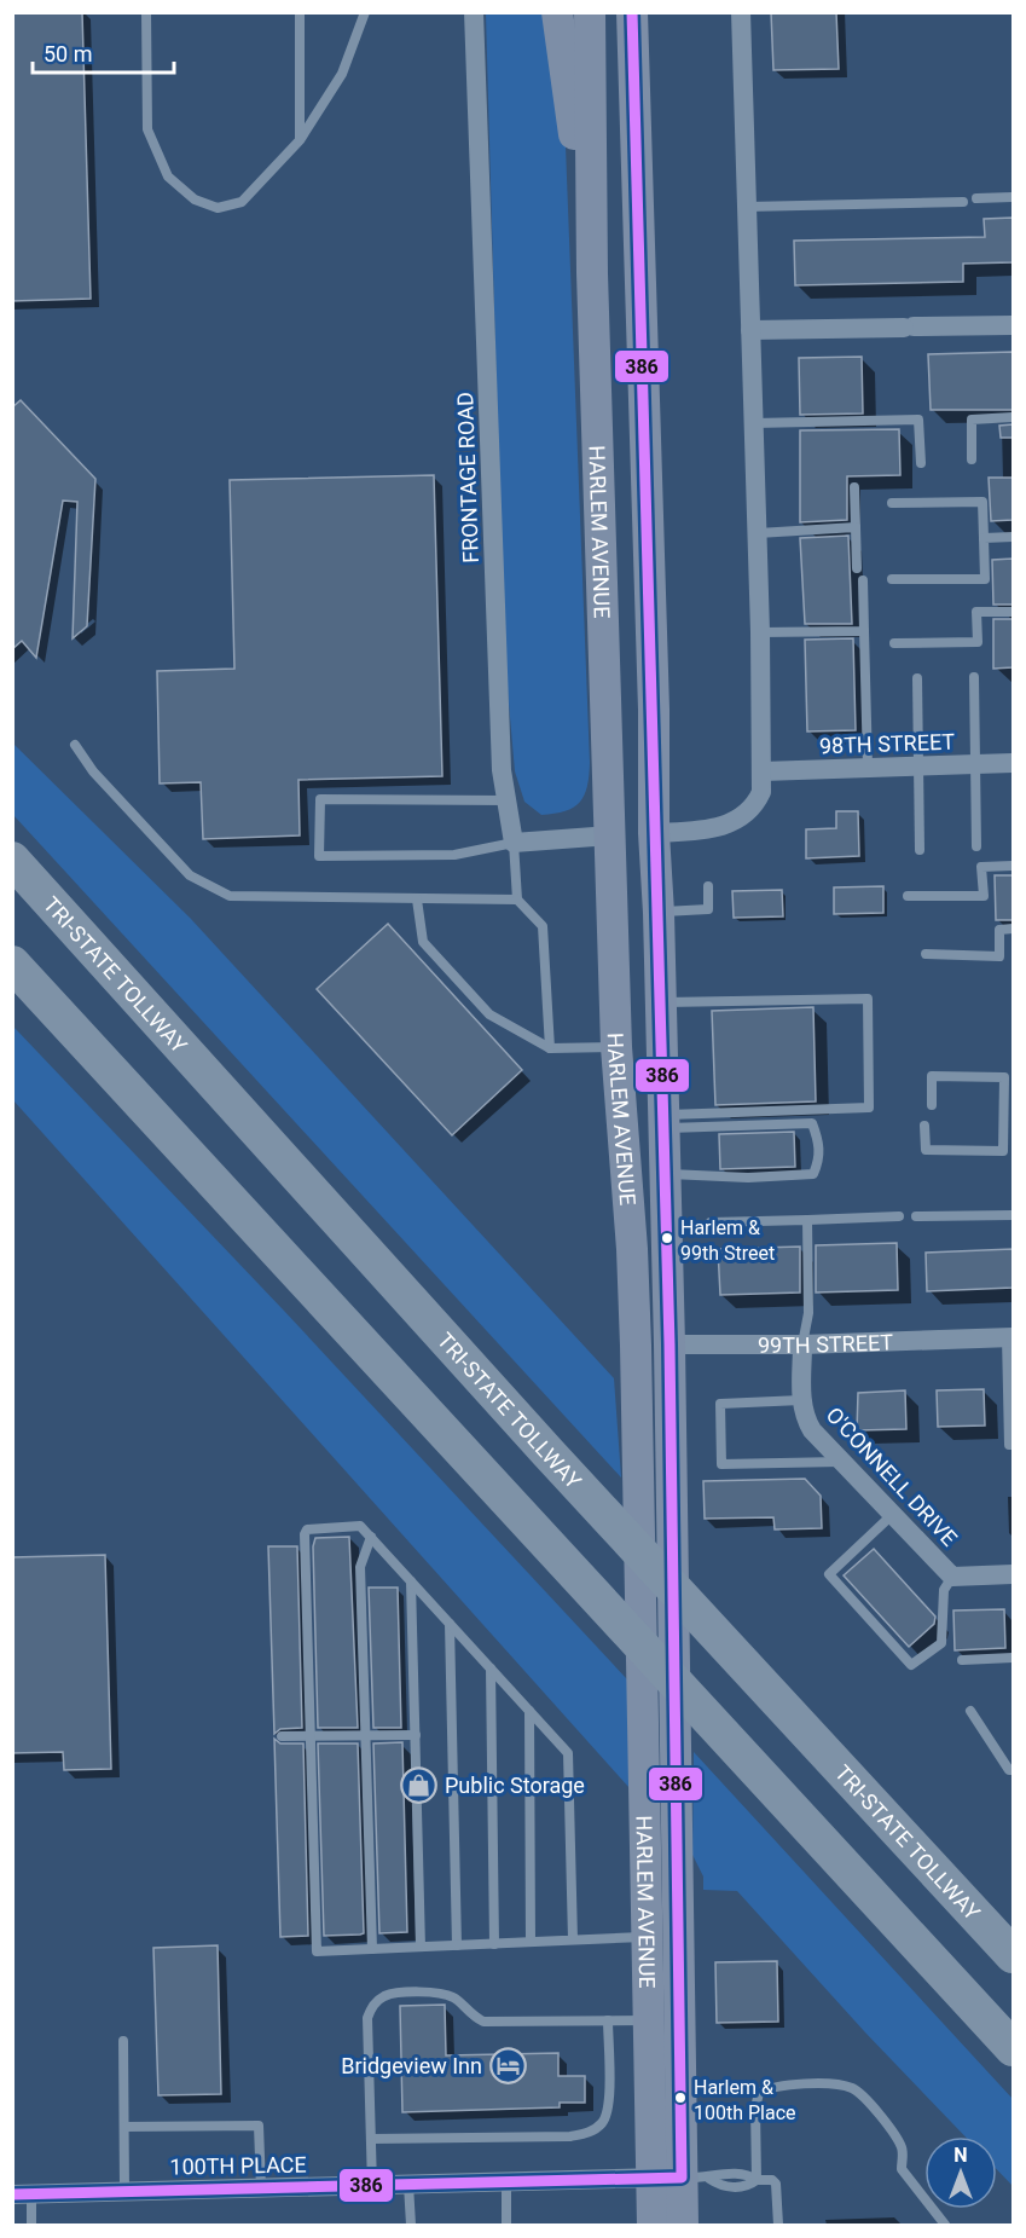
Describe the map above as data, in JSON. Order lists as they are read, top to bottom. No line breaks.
{"streets":{"highway":["TRI-STATE TOLLWAY"],"main road":["HARLEM AVENUE","99TH STREET"],"street":["FRONTAGE ROAD","98TH STREET","O'CONNELL DRIVE","100TH PLACE"]},"crossings":[["HARLEM AVENUE","99TH STREET"],["HARLEM AVENUE","100TH PLACE"],["99TH STREET","O'CONNELL DRIVE"]],"places":{"other":["Harlem & 99th Street","Harlem & 100th Place"],"shop":["Public Storage"],"hotel":["Bridgeview Inn"]},"lines":["transit line 386"],"scale_bar":"50 m","north":"top"}
